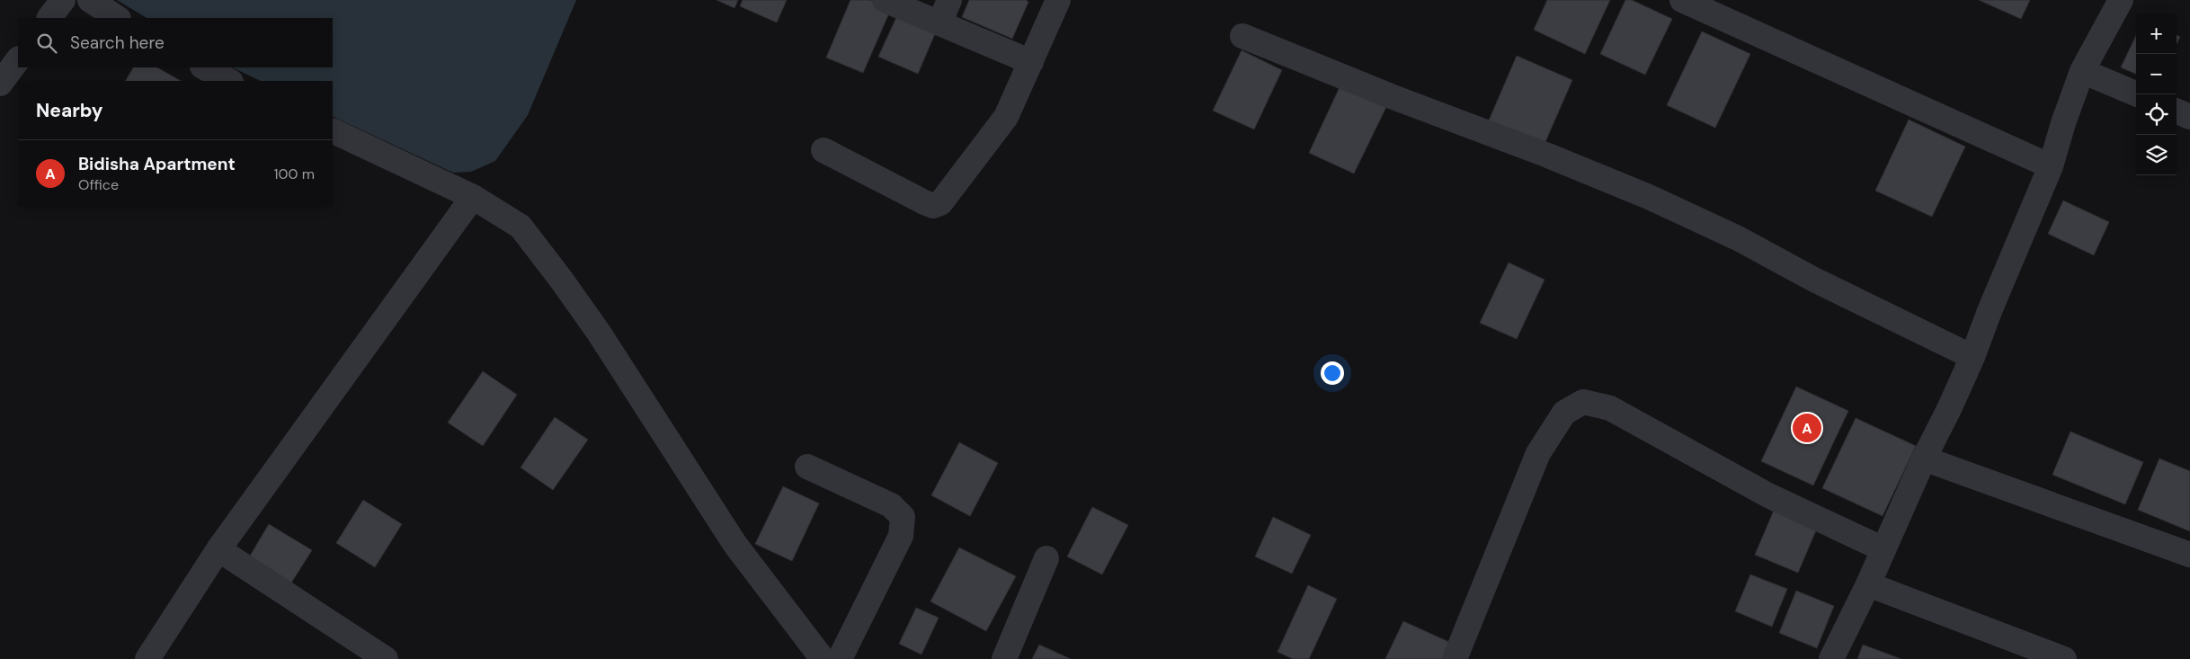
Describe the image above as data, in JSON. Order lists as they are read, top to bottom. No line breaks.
{"page":{"map_buttons":["+","−"],"search":"Search here","heading":"Nearby","list":[{"mark":"A","name":"Bidisha Apartment","note":"Office","value":"100 m"}],"pins":"A"}}
